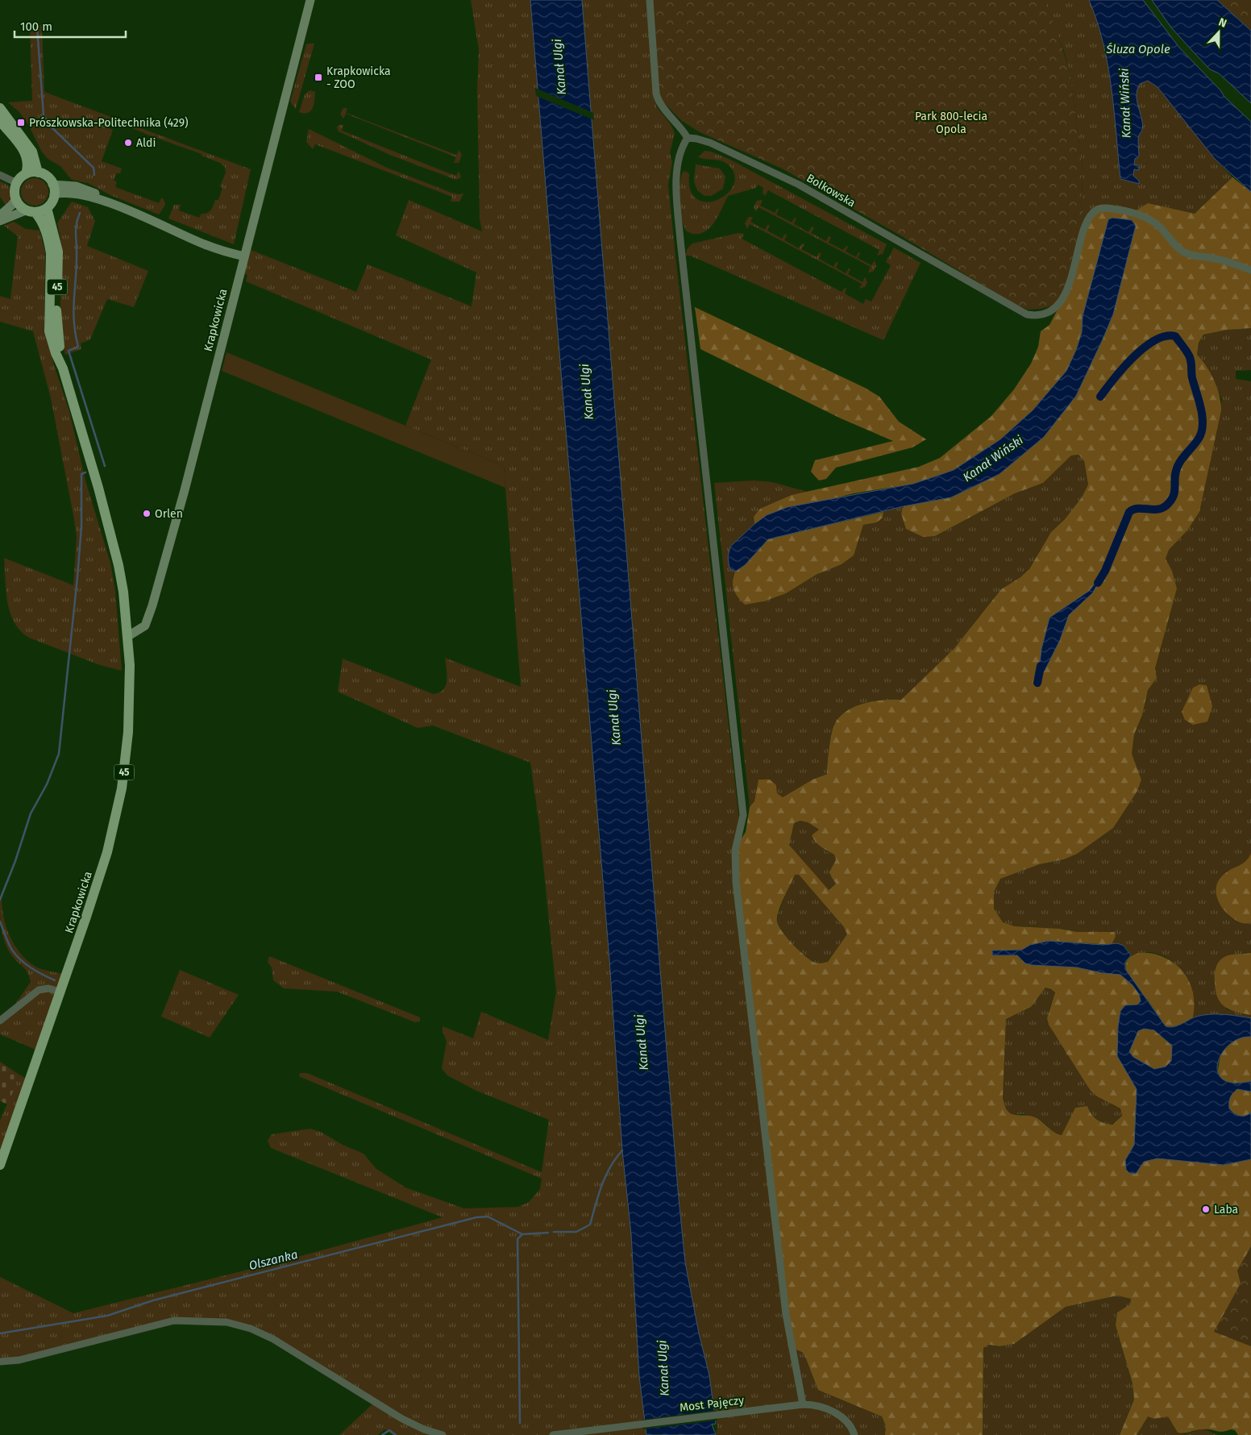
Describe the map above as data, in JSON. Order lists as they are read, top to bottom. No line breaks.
{"streets":{"main road":["45","Krapkowicka"],"street":["Bolkowska","Most Pajęczy"]},"crossings":[["45","Krapkowicka"]],"water":["Śluza Opole","Kanał Ulgi","Kanał Wiński","Olszanka"],"parks":["Park 800-lecia Opola"],"places":{"transit":["Krapkowicka - ZOO","Prószkowska-Politechnika (429)"],"other":["Aldi","Orlen","Laba"]},"scale_bar":"100 m","north":"top"}
